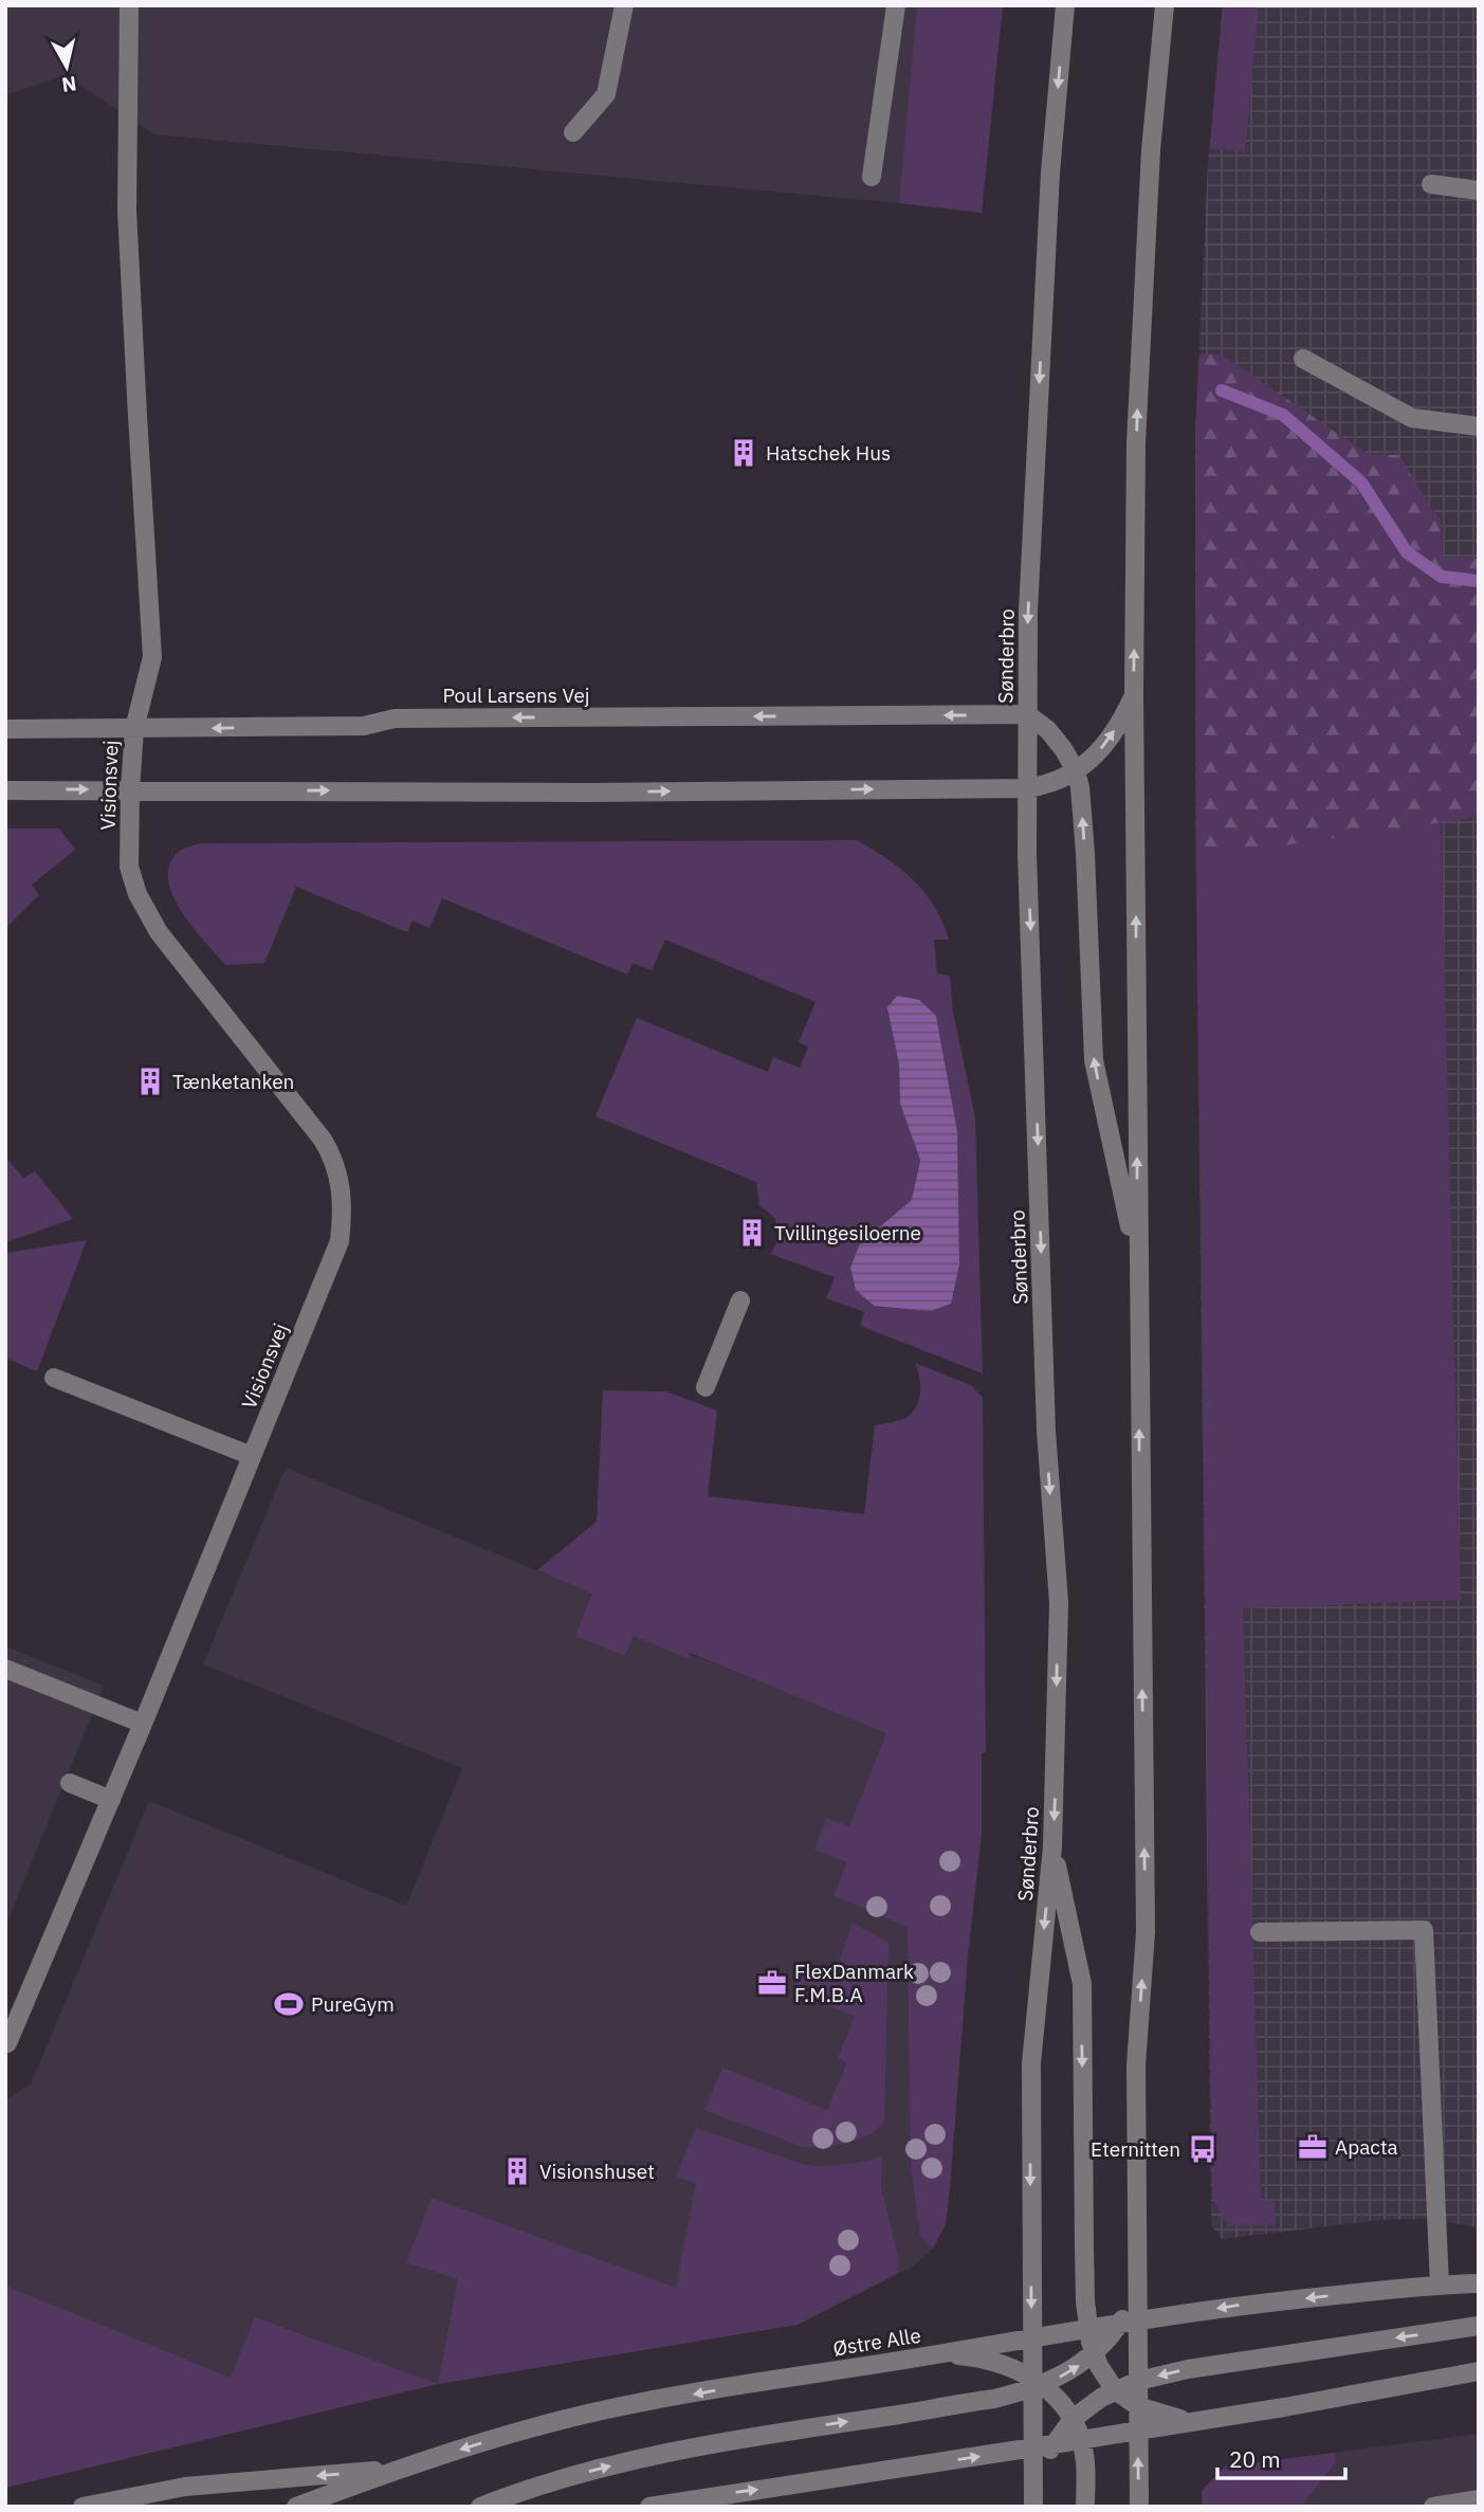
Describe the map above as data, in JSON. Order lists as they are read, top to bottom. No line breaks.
{"streets":{"street":["Sønderbro","Poul Larsens Vej","Visionsvej","Østre Alle"]},"crossings":[["Sønderbro","Poul Larsens Vej"],["Sønderbro","Østre Alle"],["Poul Larsens Vej","Visionsvej"]],"places":{"building":["Hatschek Hus","Tænketanken","Tvillingesiloerne","Visionshuset"],"office":["FlexDanmark F.M.B.A","Apacta"],"sports":["PureGym"],"bus stop":["Eternitten"]},"scale_bar":"20 m","north":"bottom"}
